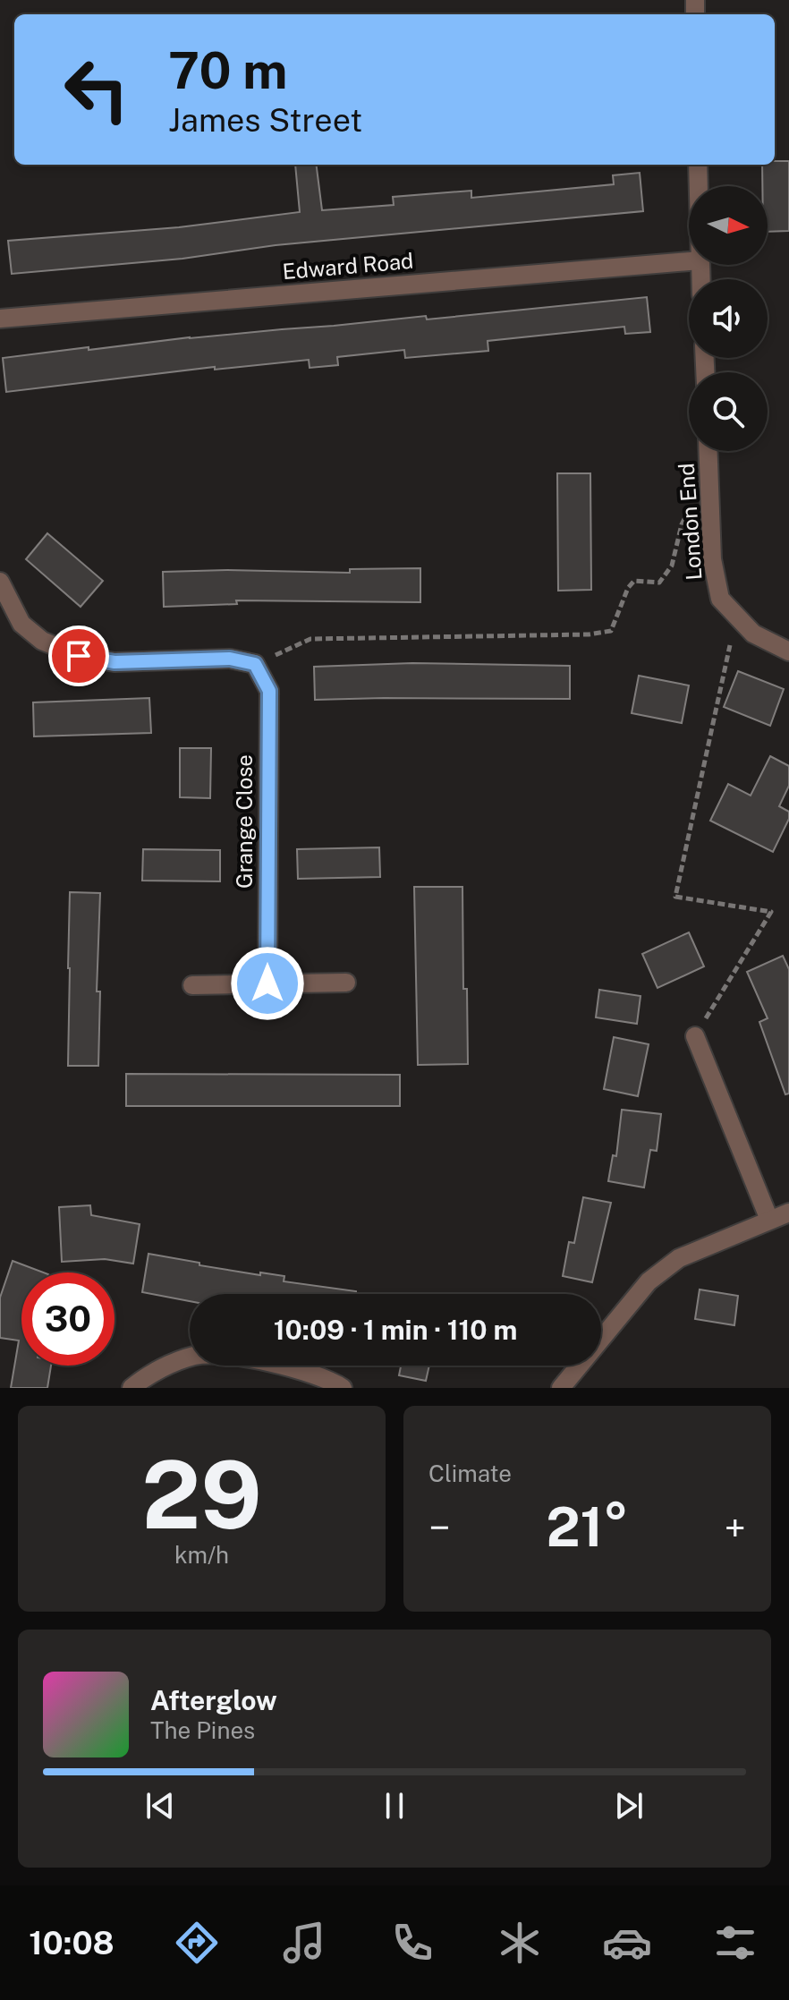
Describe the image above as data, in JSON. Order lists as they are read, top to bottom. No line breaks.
{"streets":{"street":["Edward Road","London End","Grange Close"]},"north":"right","page":{"turn":["70 m","James Street"],"limit":"30","trip":"10:09 · 1 min · 110 m","tile":[["29","km/h"],"Climate"],"heat":["−","21°","+"],"song":["Afterglow","The Pines"],"tabs":"10:08"}}
